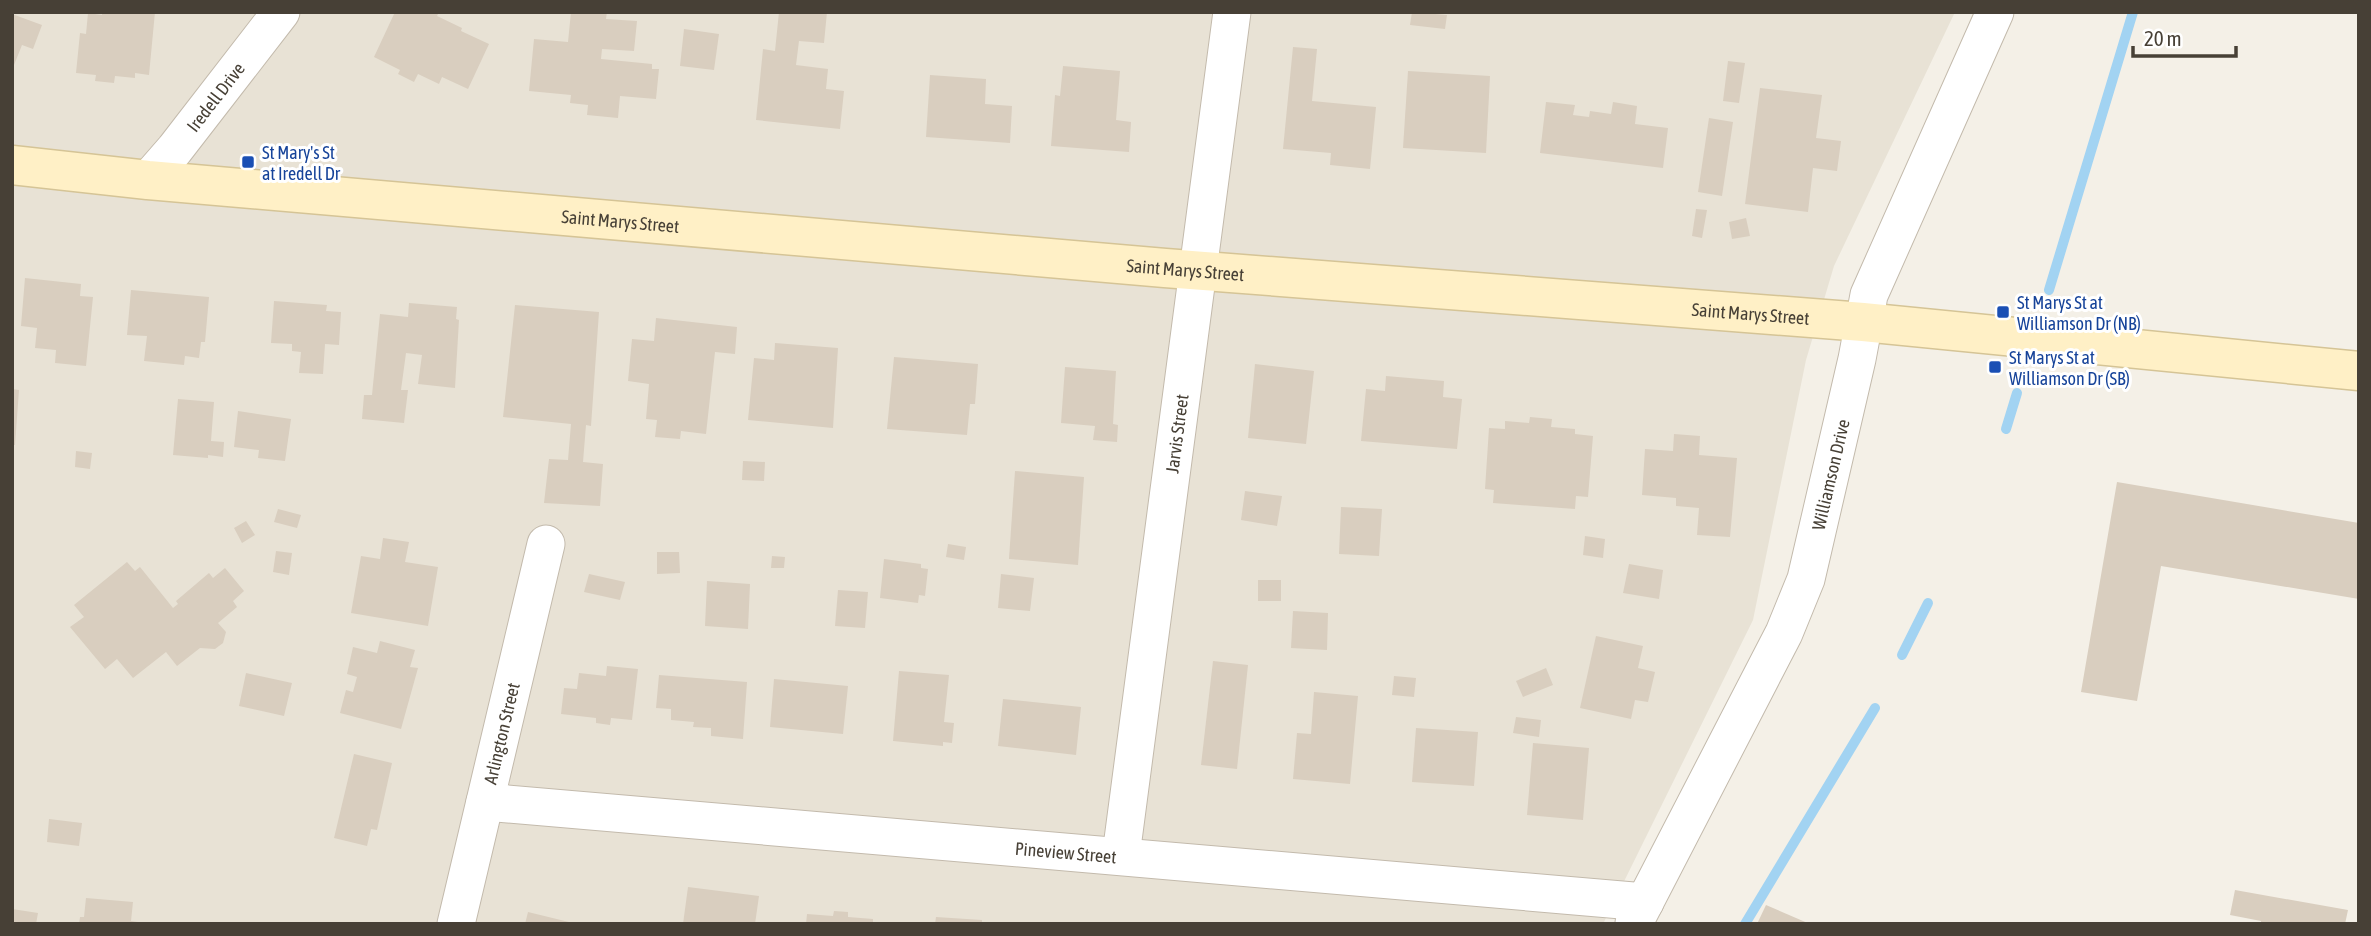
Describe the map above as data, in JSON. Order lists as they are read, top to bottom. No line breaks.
{"streets":{"main road":["Saint Marys Street"],"street":["Iredell Drive","Jarvis Street","Williamson Drive","Arlington Street","Pineview Street"]},"crossings":[["Iredell Drive","Saint Marys Street"],["Saint Marys Street","Jarvis Street"],["Saint Marys Street","Williamson Drive"],["Jarvis Street","Pineview Street"],["Williamson Drive","Pineview Street"],["Arlington Street","Pineview Street"]],"places":{"transit":["St Mary's St at Iredell Dr","St Marys St at Williamson Dr (NB)","St Marys St at Williamson Dr (SB)"]},"scale_bar":"20 m"}
